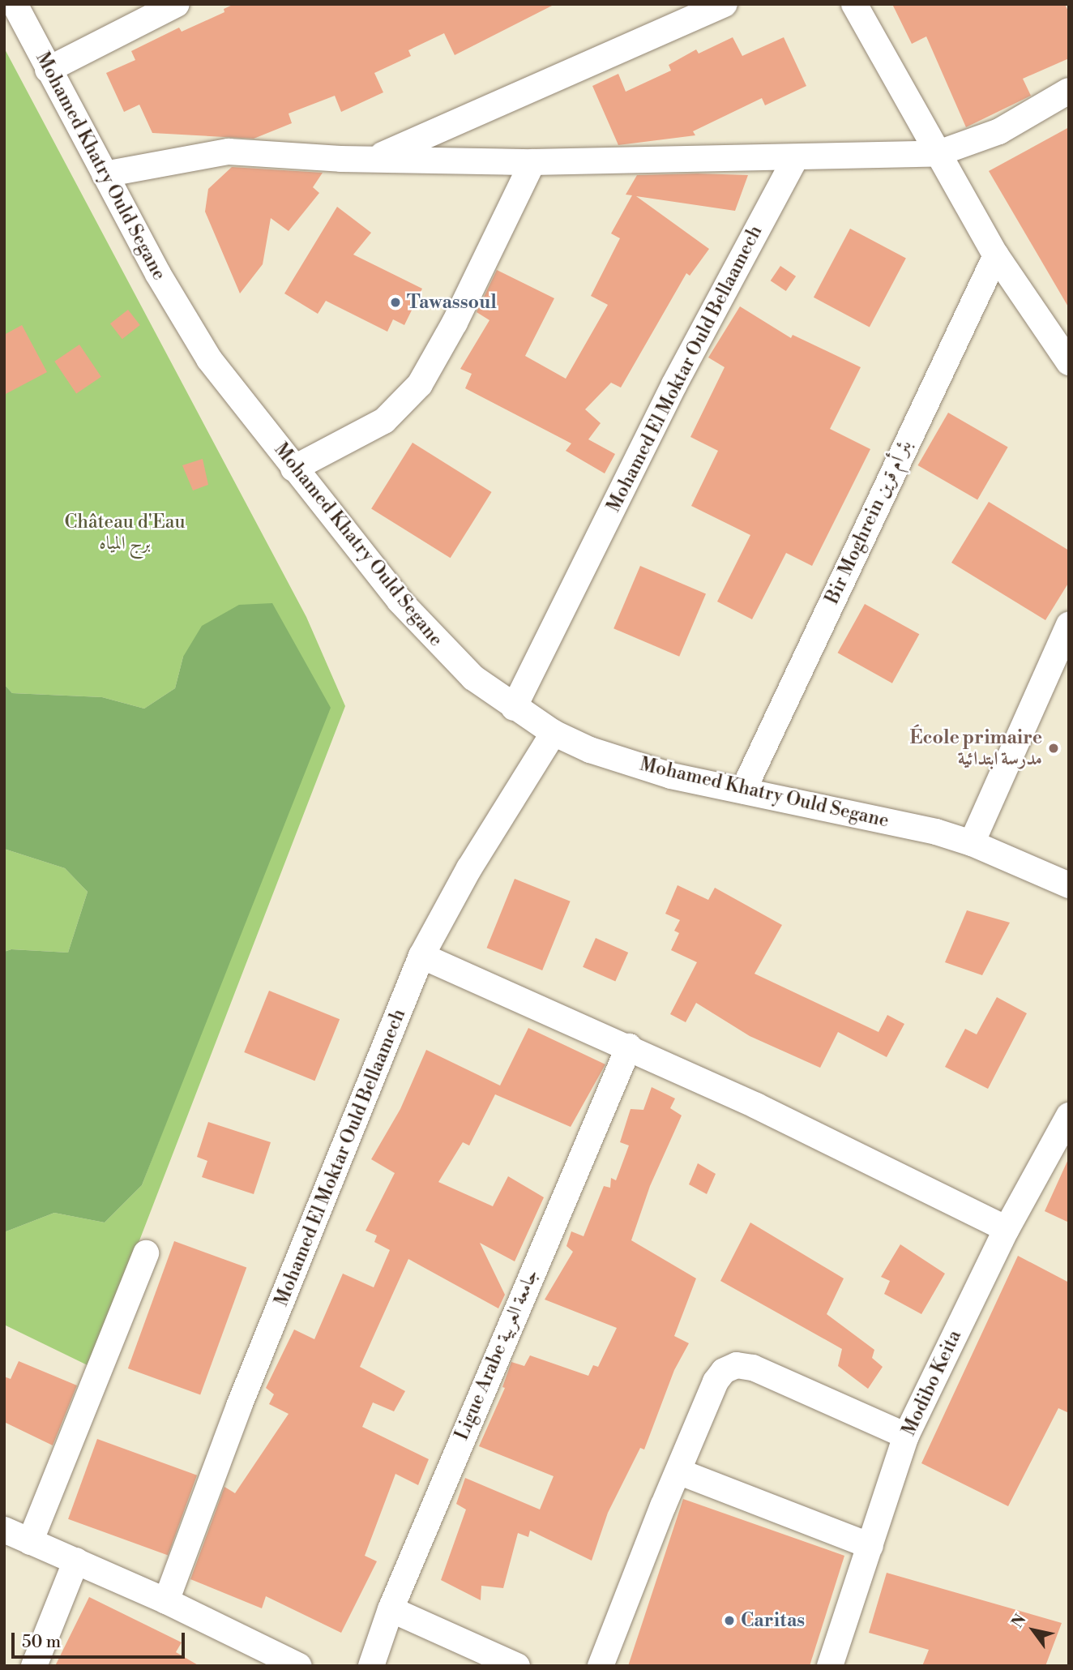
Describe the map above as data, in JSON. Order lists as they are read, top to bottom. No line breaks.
{"streets":{"street":["Mohamed Khatry Ould Segane","Mohamed El Moktar Ould Bellaamech","Bir Moghrein بئر أم قرين","Ligue Arabe جامعة العربية","Modibo Keita"]},"crossings":[["Mohamed Khatry Ould Segane","Mohamed El Moktar Ould Bellaamech"],["Mohamed Khatry Ould Segane","Bir Moghrein بئر أم قرين"]],"parks":["Château d'Eau برج المياه"],"places":["Tawassoul","École primaire مدرسة ابتدائية","Caritas"],"scale_bar":"50 m","north":"top left"}
